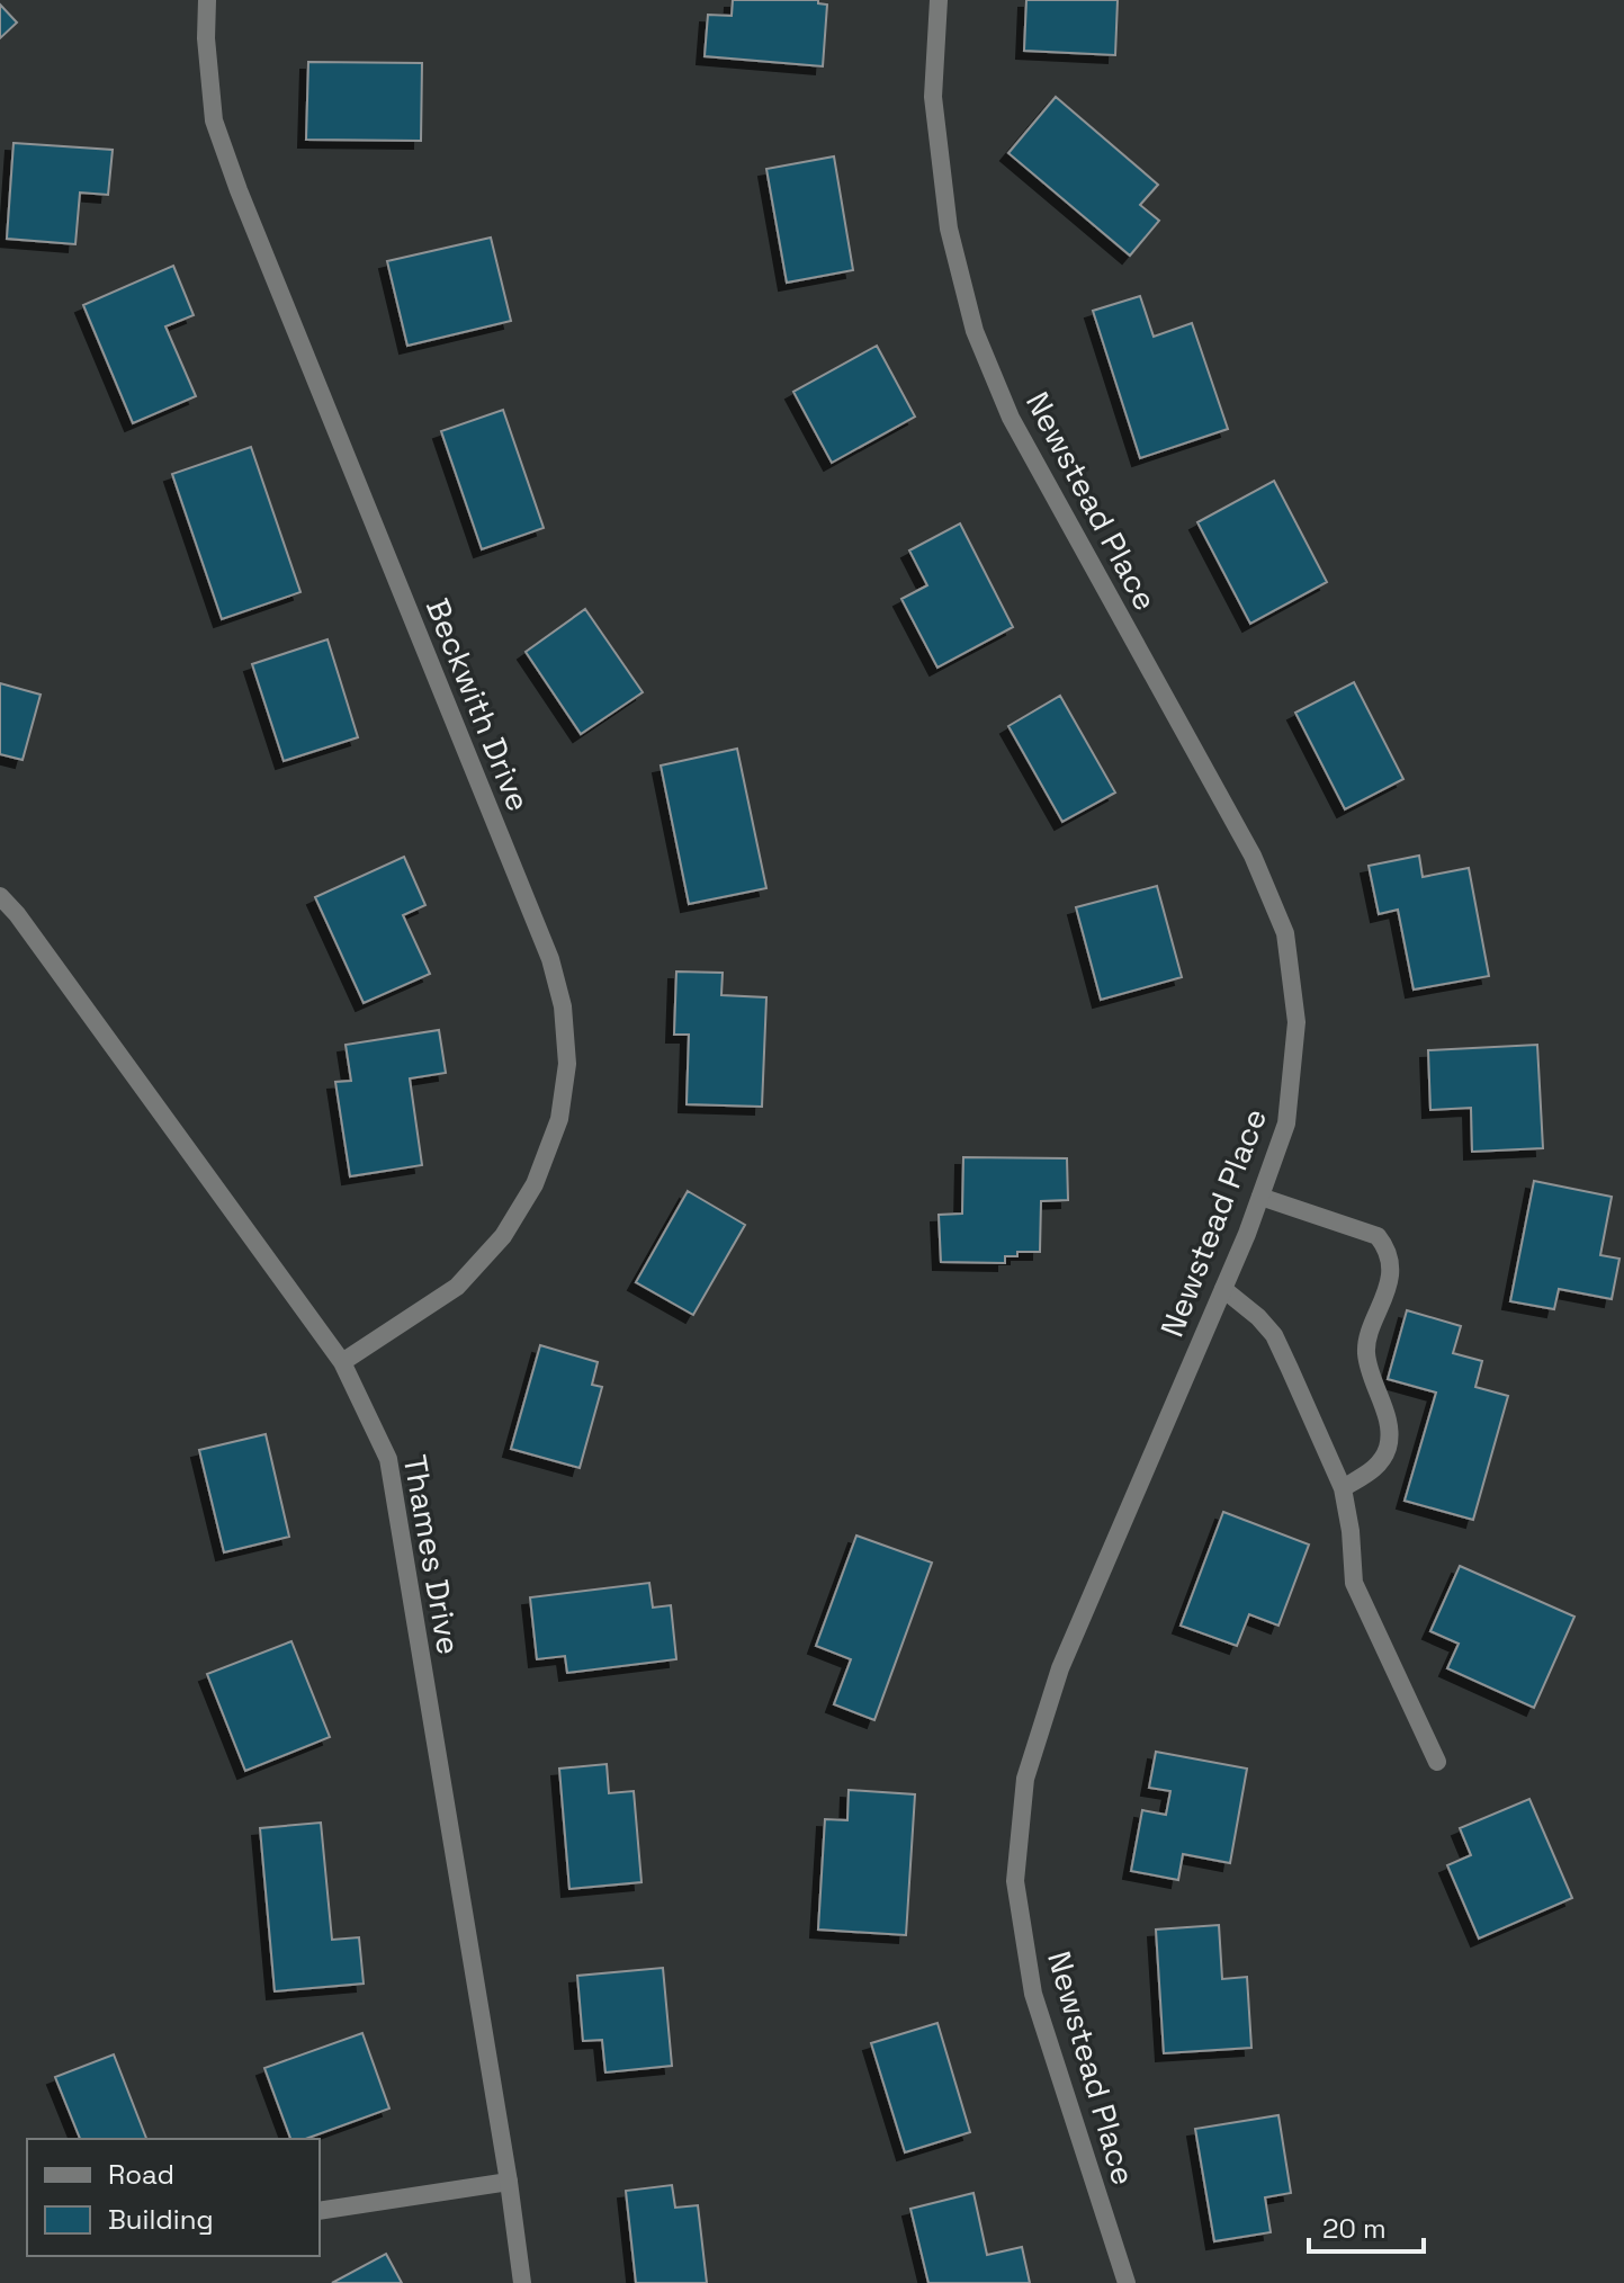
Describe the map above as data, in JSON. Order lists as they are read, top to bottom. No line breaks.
{"streets":{"street":["Newstead Place","Beckwith Drive","Thames Drive"]},"crossings":[["Beckwith Drive","Thames Drive"]],"legend":["Road","Building"],"scale_bar":"20 m"}
